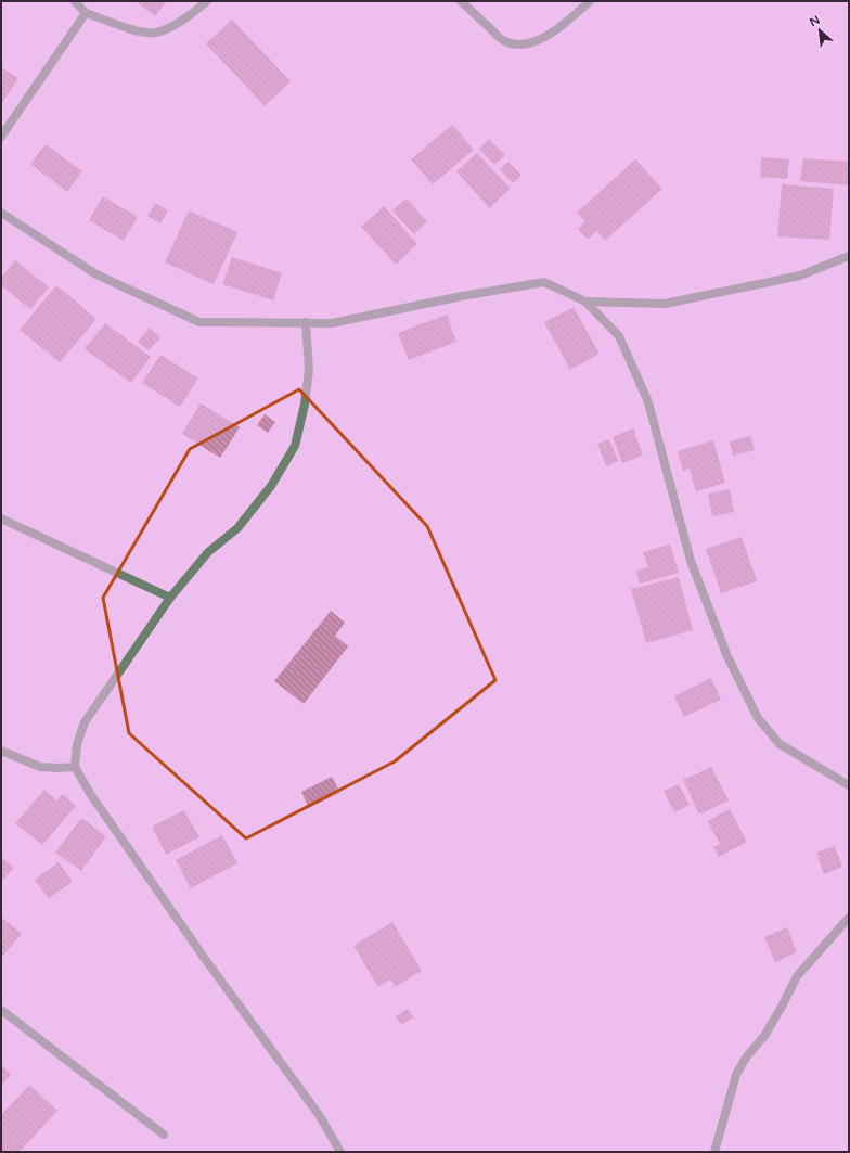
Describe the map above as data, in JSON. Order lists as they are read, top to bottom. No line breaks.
{"north":"top left"}
